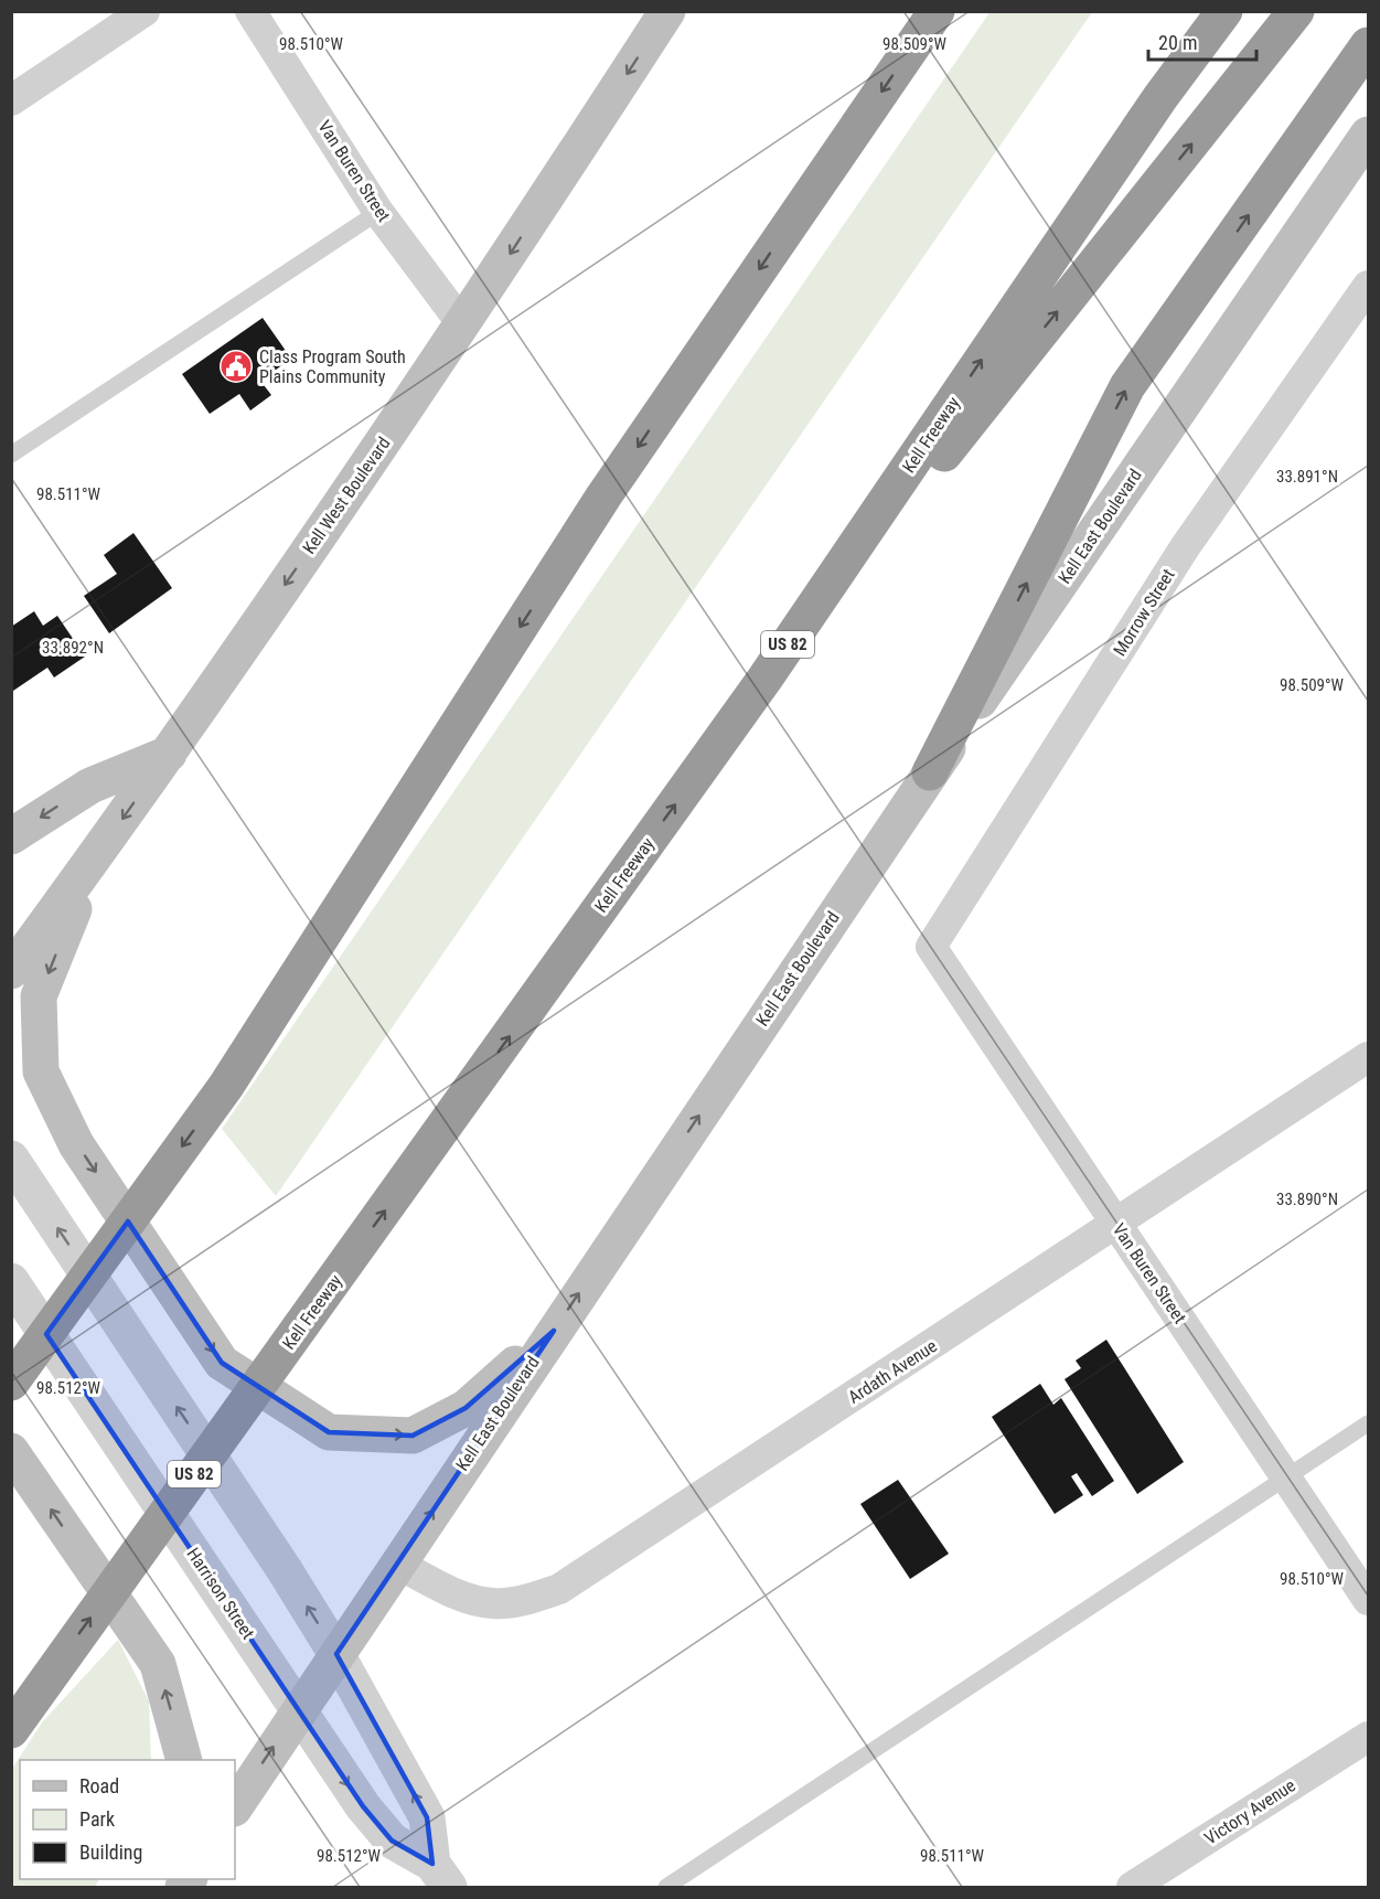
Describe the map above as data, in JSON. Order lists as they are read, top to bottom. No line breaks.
{"streets":{"highway":["Kell Freeway","US 82"],"main road":["Kell West Boulevard","Kell East Boulevard"],"street":["Van Buren Street","Morrow Street","Ardath Avenue","Harrison Street","Victory Avenue"]},"crossings":[["Van Buren Street","Kell West Boulevard"],["Van Buren Street","Morrow Street"],["Van Buren Street","Ardath Avenue"],["Kell East Boulevard","Ardath Avenue"],["Kell East Boulevard","Harrison Street"]],"one_way":["Kell West Boulevard","Kell East Boulevard"],"places":{"public building":["Class Program South Plains Community"]},"legend":["Road","Park","Building"],"scale_bar":"20 m","coordinates":["98.510°W","98.509°W","33.891°N","98.511°W","33.892°N","33.890°N","98.512°W"]}
